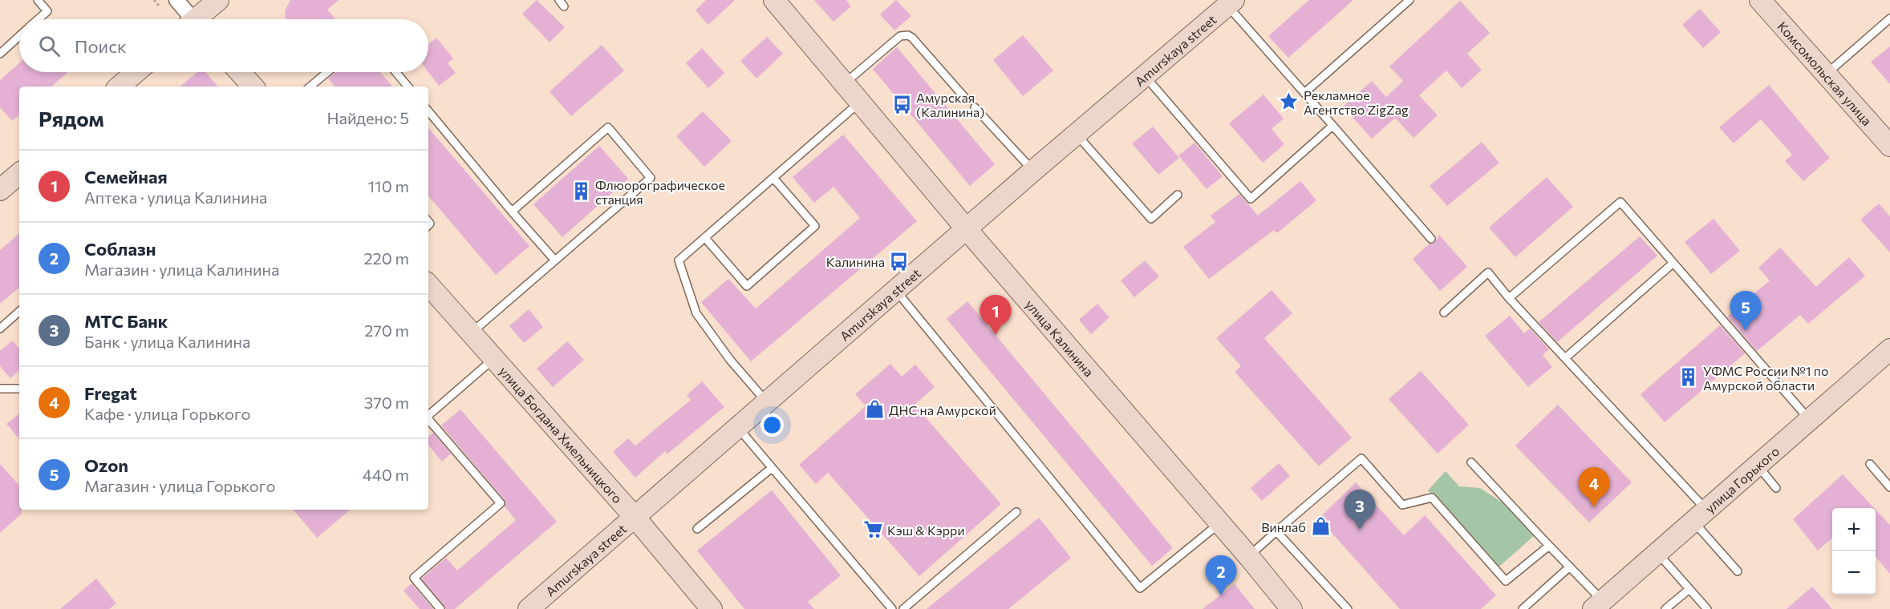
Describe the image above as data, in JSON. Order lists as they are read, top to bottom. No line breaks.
{"streets":{"street":["Amurskaya street","Комсомольская улица","улица Калинина","улица Богдана Хмельницкого","улица Горького"]},"crossings":[["Amurskaya street","улица Калинина"],["Amurskaya street","улица Богдана Хмельницкого"]],"places":{"place":["Рекламное Агентство ZigZag"],"bus stop":["Амурская (Калинина)","Калинина"],"building":["Флюорографическое станция","УФМС России №1 по Амурской области"],"shop":["ДНС на Амурской","Винлаб"],"supermarket":["Кэш & Кэрри"]},"page":{"search":"Поиск","heading":["Рядом","Найдено: 5"],"list":[{"mark":"1","name":"Семейная","note":"Аптека · улица Калинина","value":"110 m"},{"mark":"2","name":"Соблазн","note":"Магазин · улица Калинина","value":"220 m"},{"mark":"3","name":"МТС Банк","note":"Банк · улица Калинина","value":"270 m"},{"mark":"4","name":"Fregat","note":"Кафе · улица Горького","value":"370 m"},{"mark":"5","name":"Ozon","note":"Магазин · улица Горького","value":"440 m"}],"pins":["5","1","4","3","2"],"map_buttons":["+","−"]}}
